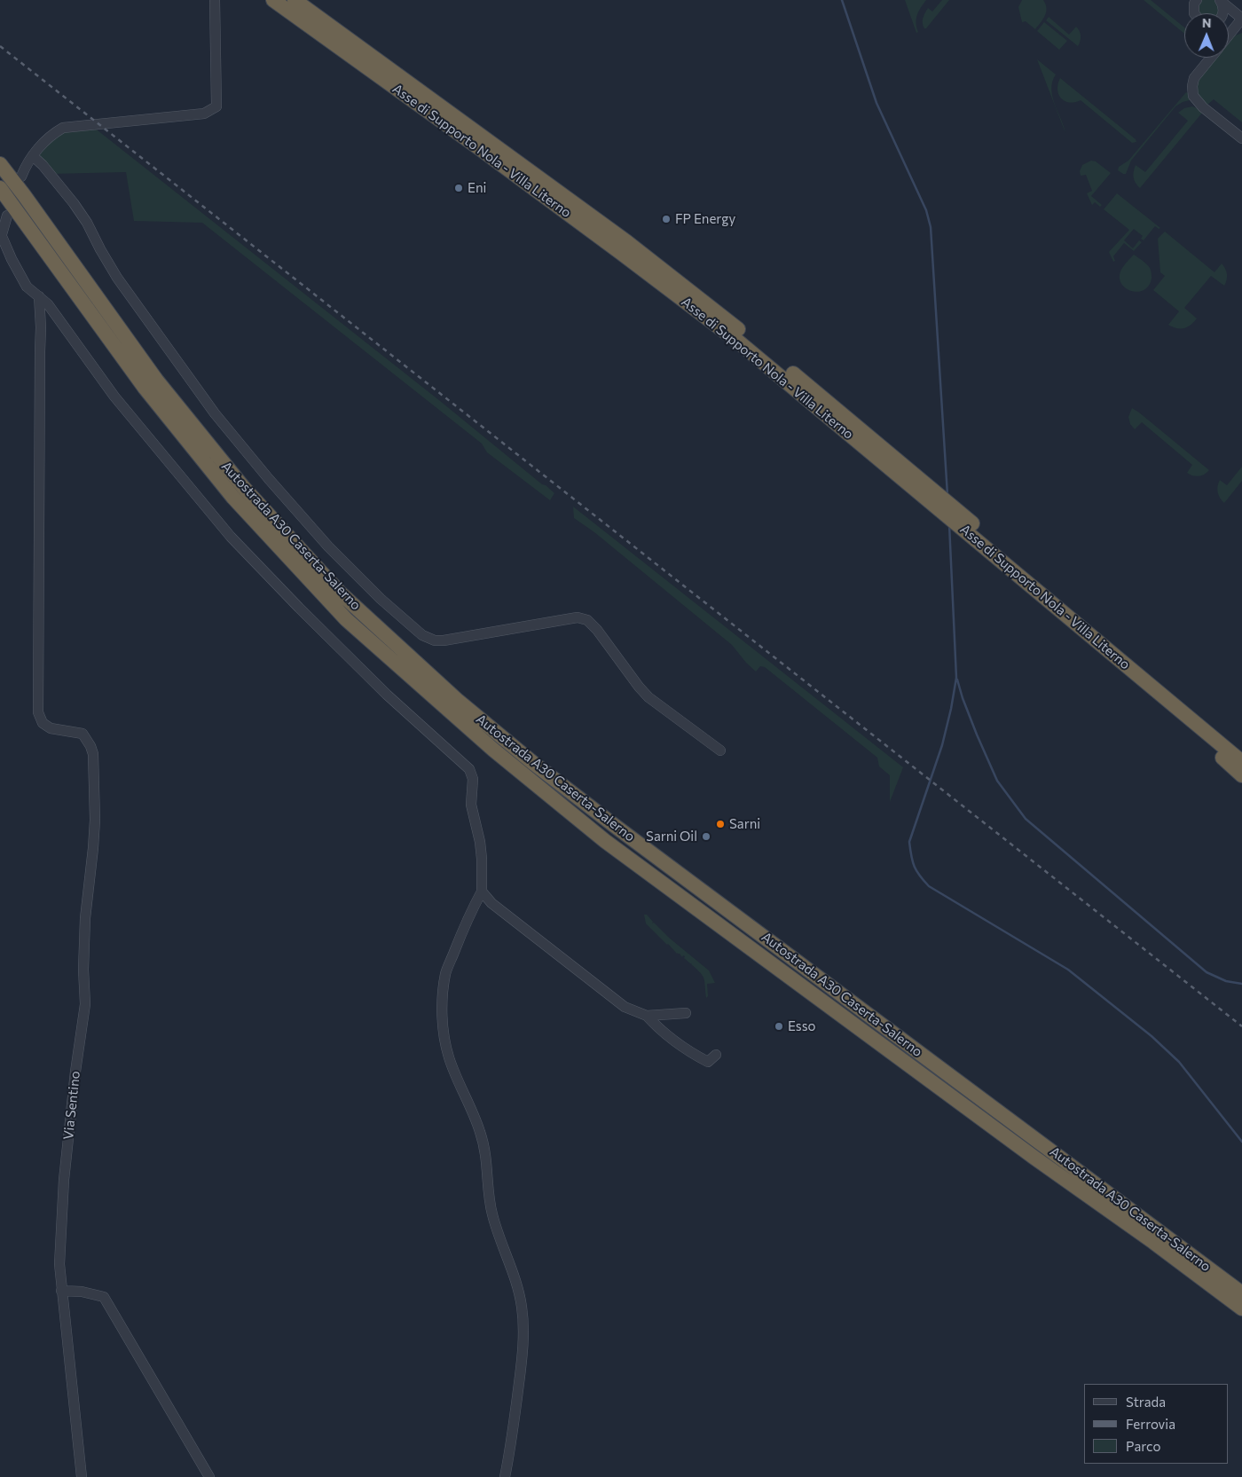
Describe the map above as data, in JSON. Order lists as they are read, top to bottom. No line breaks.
{"streets":{"highway":["Asse di Supporto Nola - Villa Literno","Autostrada A30 Caserta-Salerno"],"street":["Via Sentino"]},"places":["Eni","FP Energy","Sarni","Sarni Oil","Esso"],"legend":["Strada","Ferrovia","Parco"],"north":"top"}
